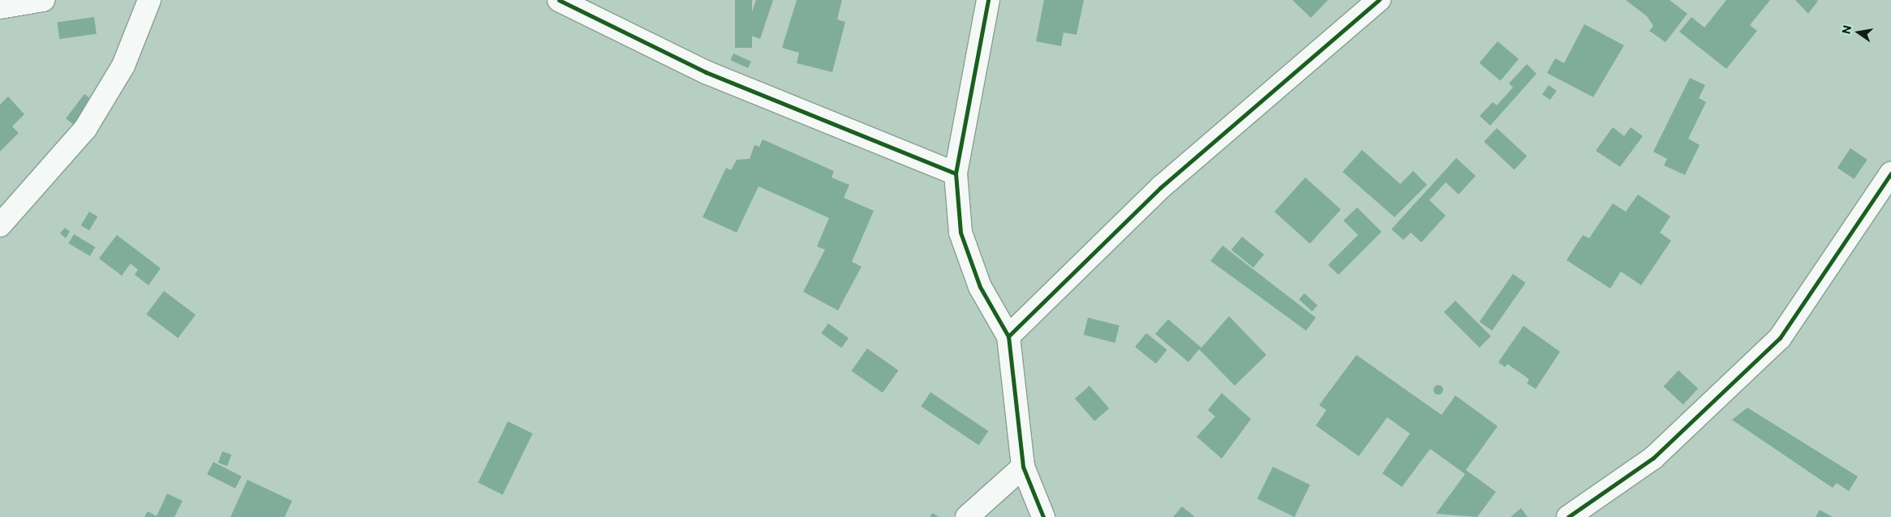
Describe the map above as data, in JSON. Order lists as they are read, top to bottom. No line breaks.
{"north":"left"}
